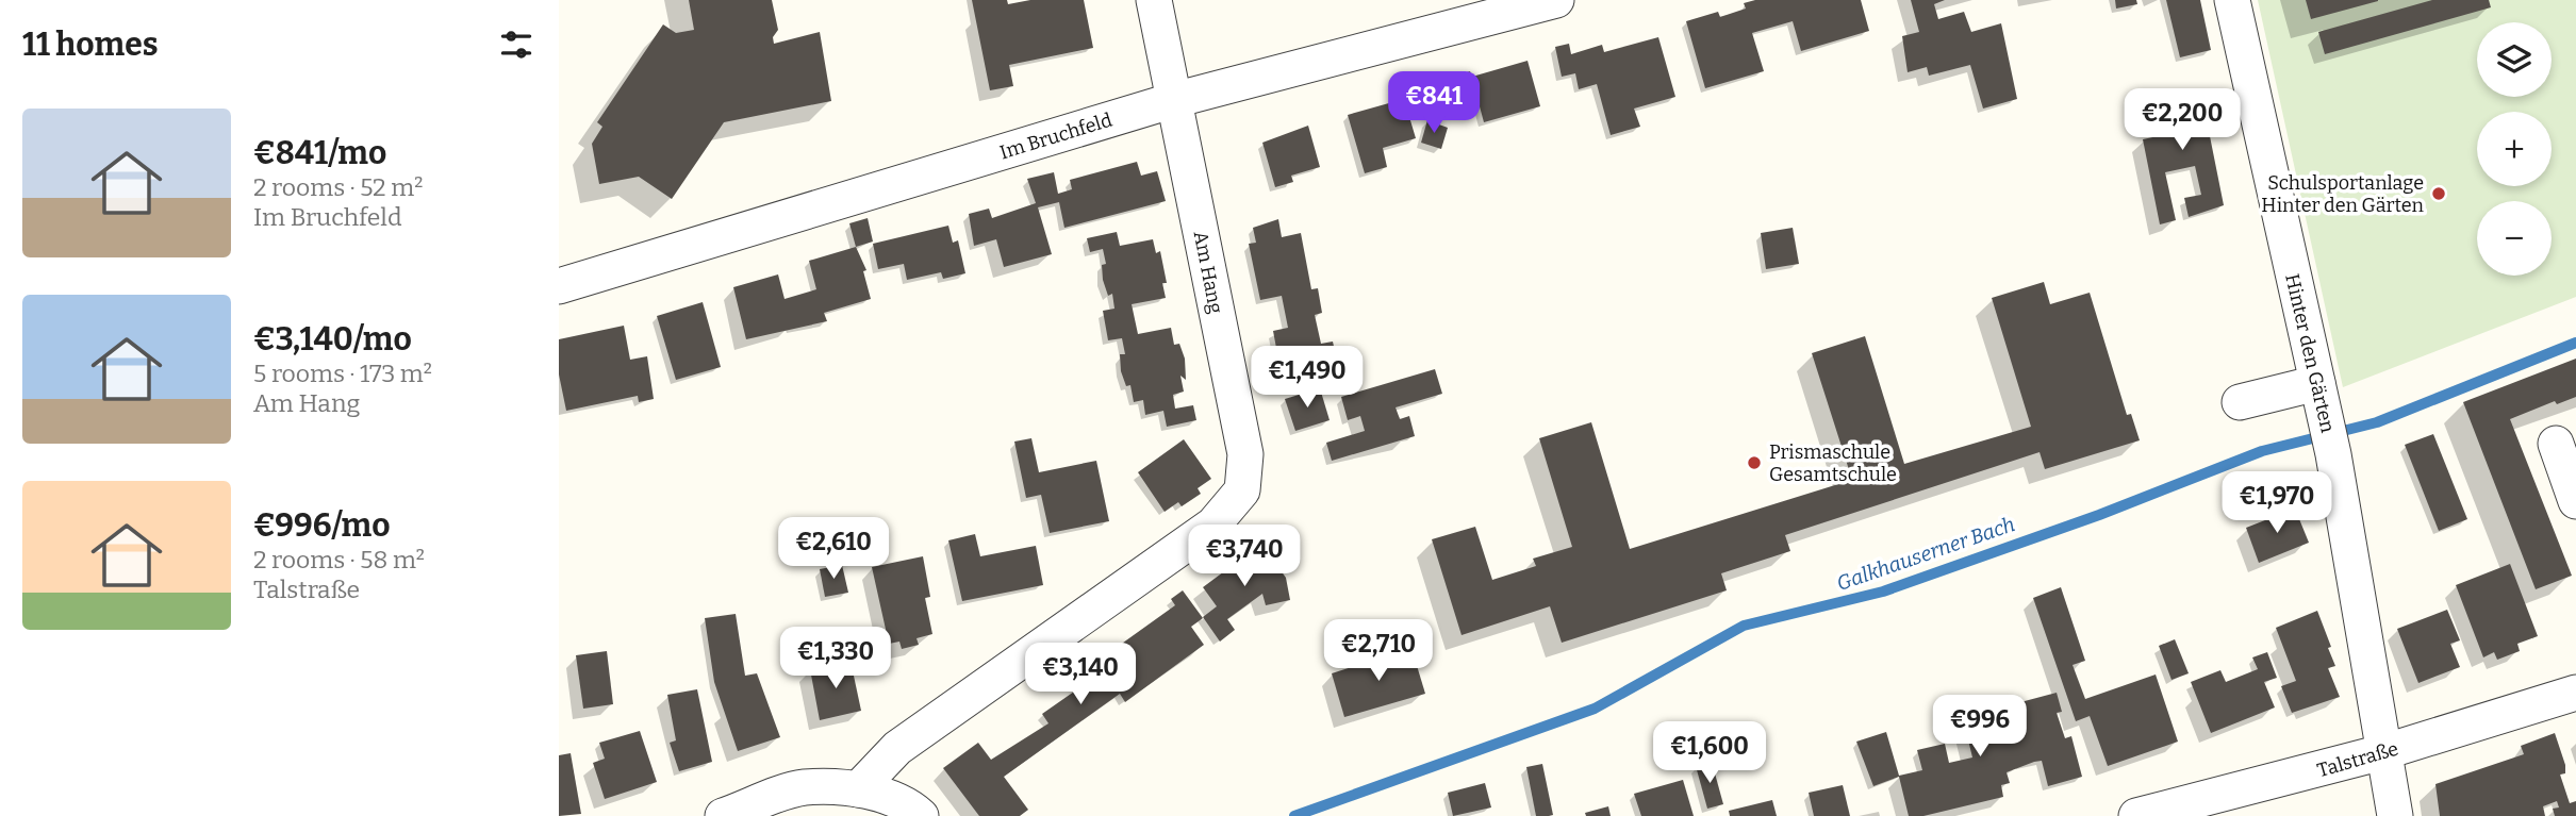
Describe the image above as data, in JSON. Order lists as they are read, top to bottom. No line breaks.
{"streets":{"street":["Im Bruchfeld","Am Hang","Hinter den Gärten","Talstraße"]},"crossings":[["Im Bruchfeld","Am Hang"],["Hinter den Gärten","Talstraße"]],"water":["Galkhauserner Bach"],"places":["Schulsportanlage Hinter den Gärten","Prismaschule Gesamtschule"],"page":{"heading":"11 homes","map_buttons":["+","−"],"price":["€841","€2,200","€1,490","€1,970","€2,610","€3,740","€2,710","€1,330","€3,140","€996","€1,600"],"list":[{"name":"€841/mo","note":"2 rooms · 52 m² · Im Bruchfeld"},{"name":"€3,140/mo","note":"5 rooms · 173 m² · Am Hang"},{"name":"€996/mo","note":"2 rooms · 58 m² · Talstraße"}]}}
